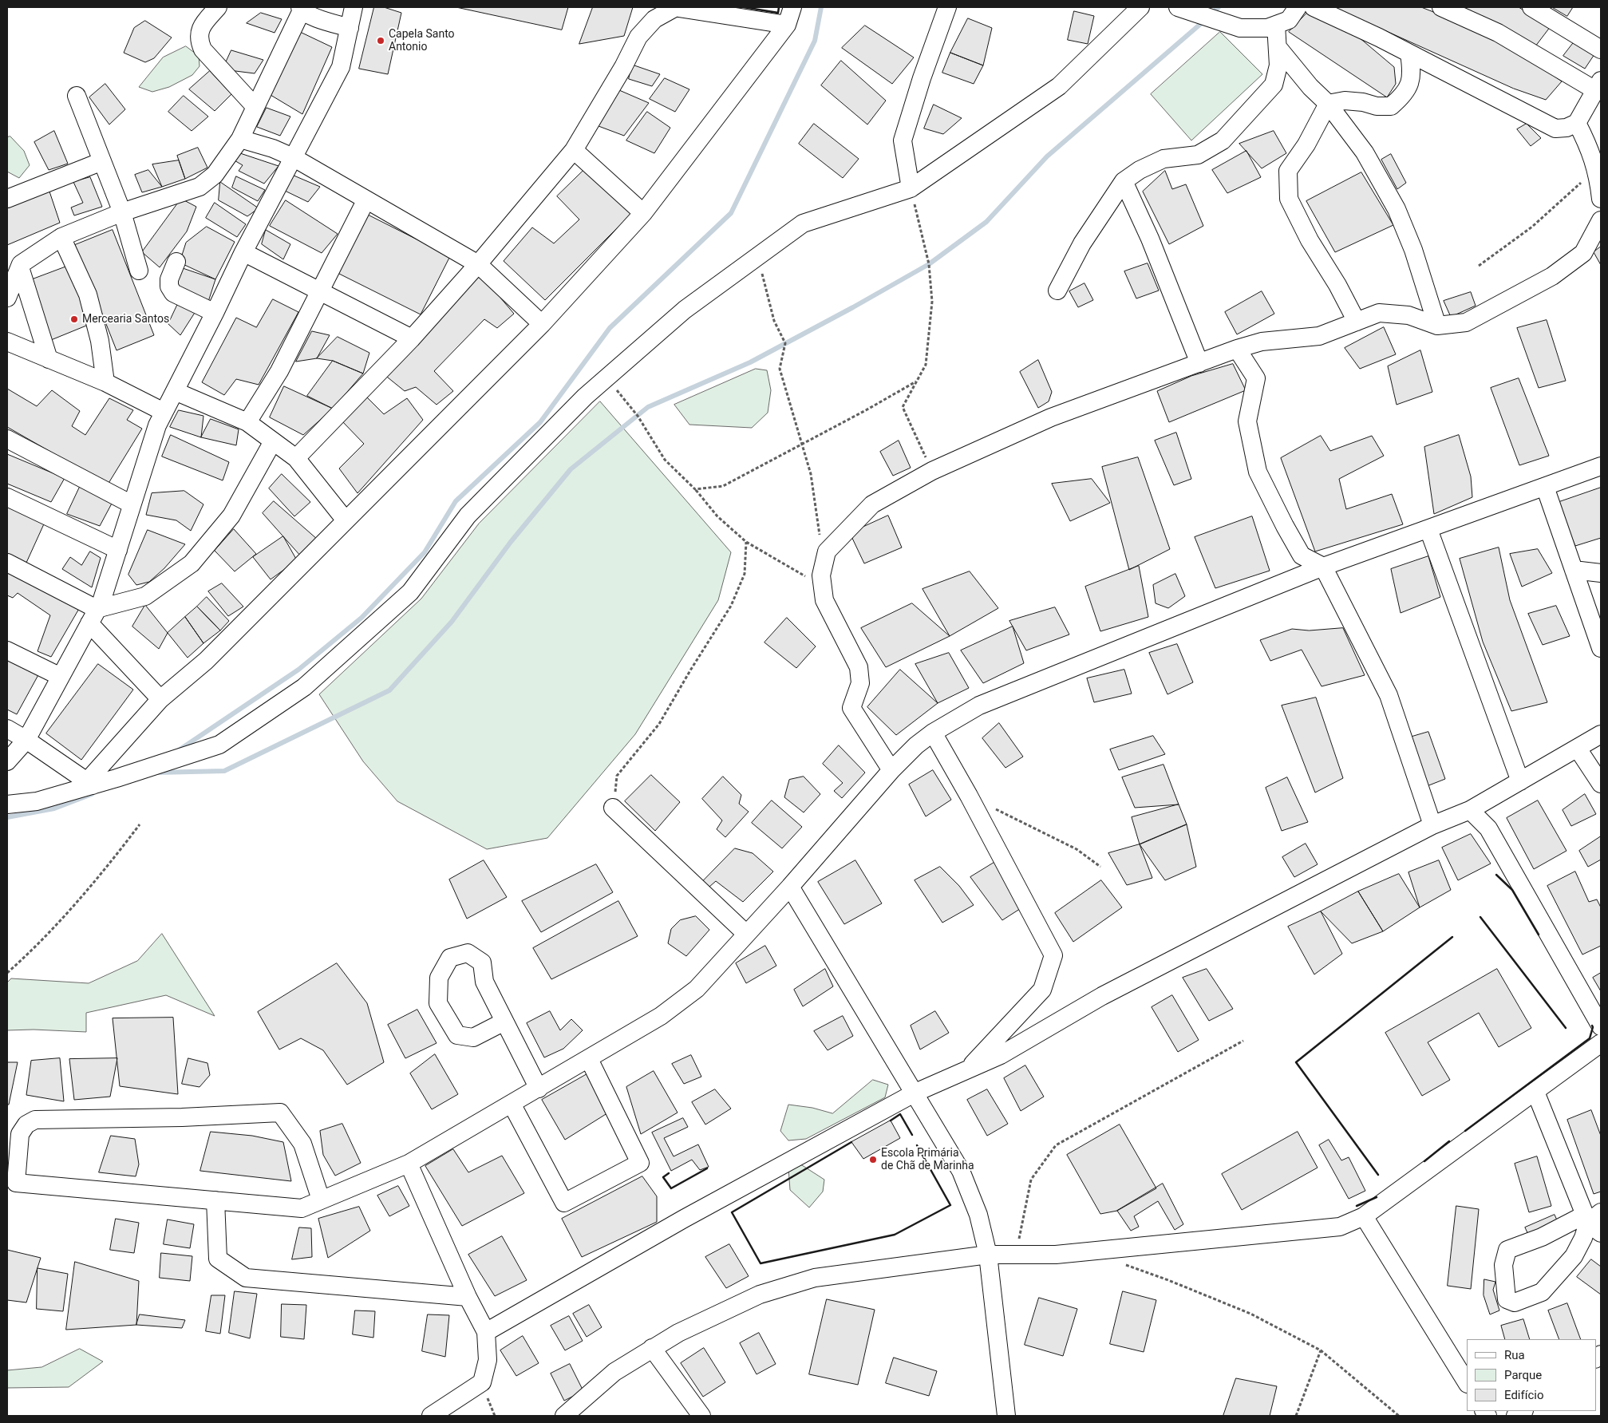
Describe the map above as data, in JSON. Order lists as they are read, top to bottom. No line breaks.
{"places":["Capela Santo Antonio","Mercearia Santos","Escola Primária de Chã de Marinha"],"legend":["Rua","Parque","Edifício"]}
